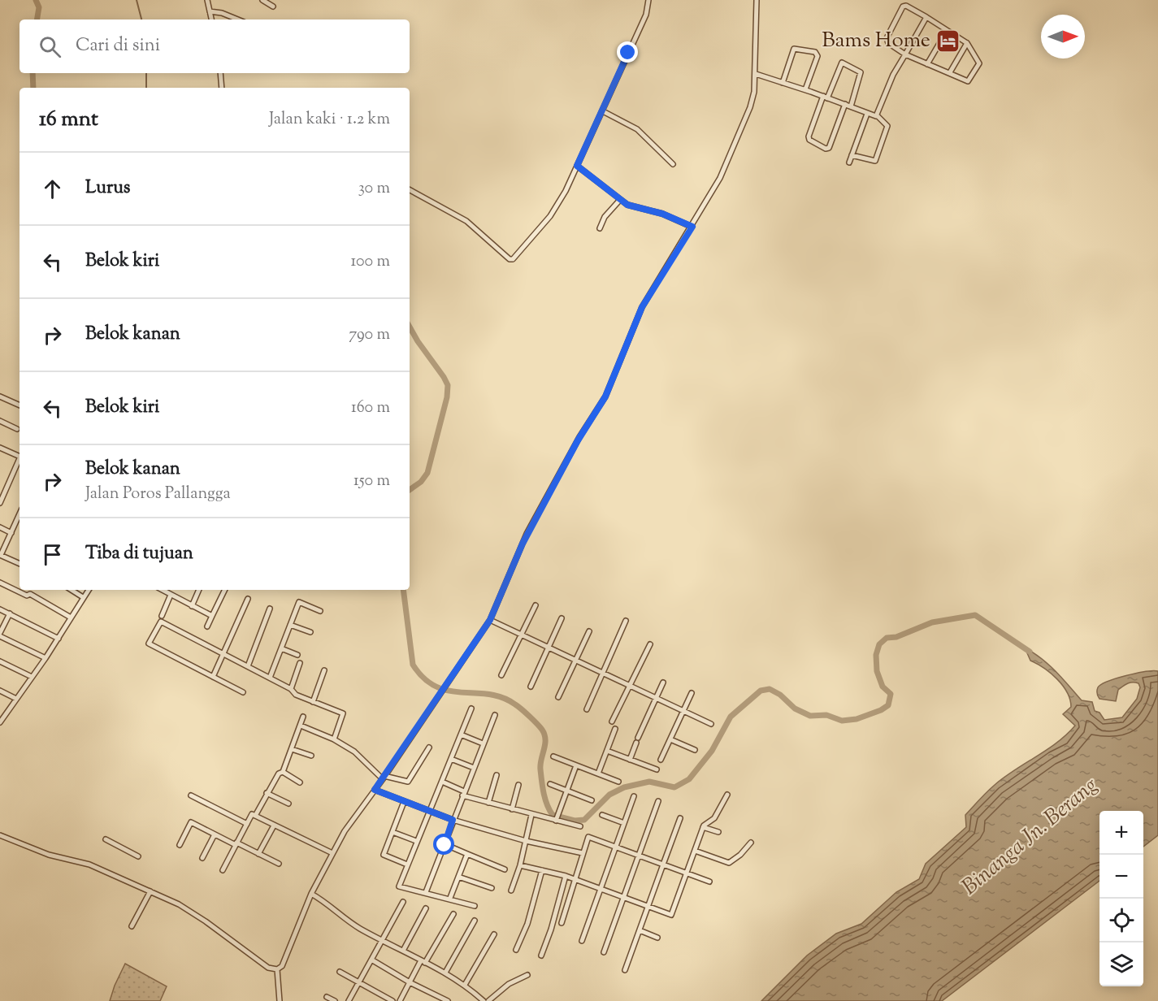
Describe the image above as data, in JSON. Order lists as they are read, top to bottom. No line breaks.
{"water":["Binanga Jn. Berang"],"places":{"hotel":["Bams Home"]},"north":"right","page":{"search":"Cari di sini","heading":["16 mnt","Jalan kaki · 1.2 km"],"list":[["Lurus","30 m"],["Belok kiri","100 m"],["Belok kanan","790 m"],["Belok kiri","160 m"],["Belok kanan","Jalan Poros Pallangga","150 m"],"Tiba di tujuan"],"map_buttons":["+","−"]}}
